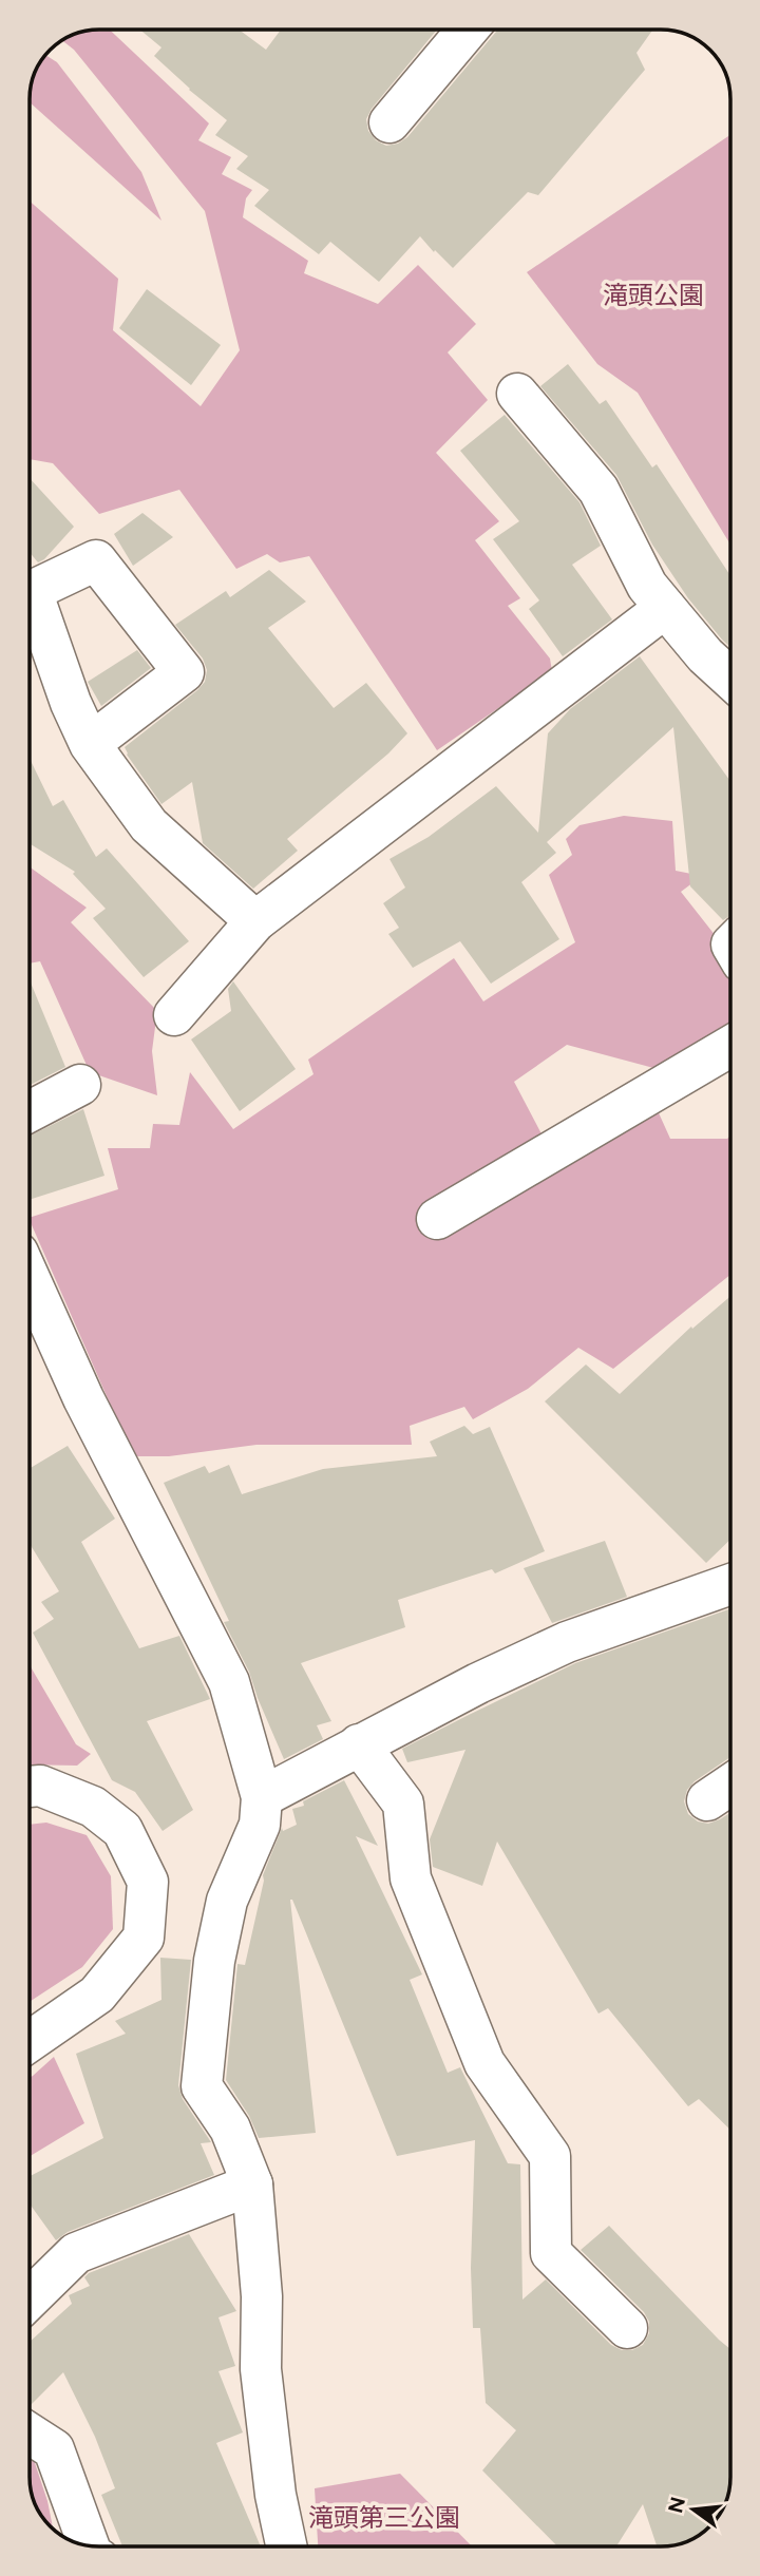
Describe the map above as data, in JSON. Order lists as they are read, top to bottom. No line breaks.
{"parks":["滝頭公園","滝頭第三公園"],"north":"left"}
